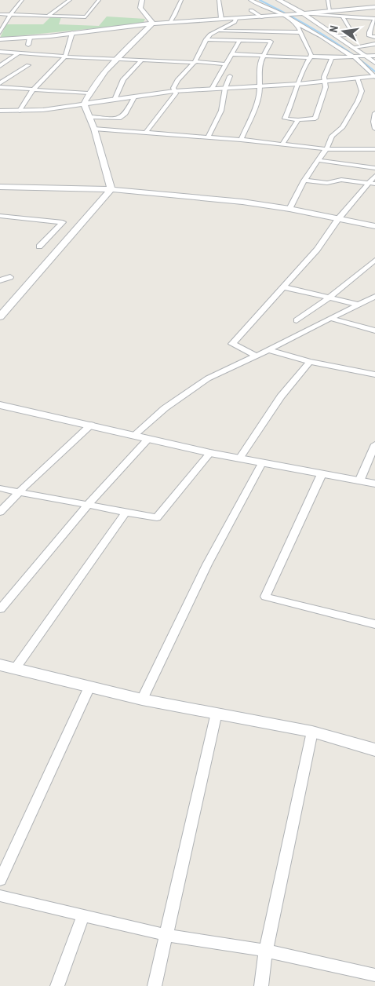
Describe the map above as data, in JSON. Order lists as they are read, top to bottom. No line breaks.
{"north":"left"}
